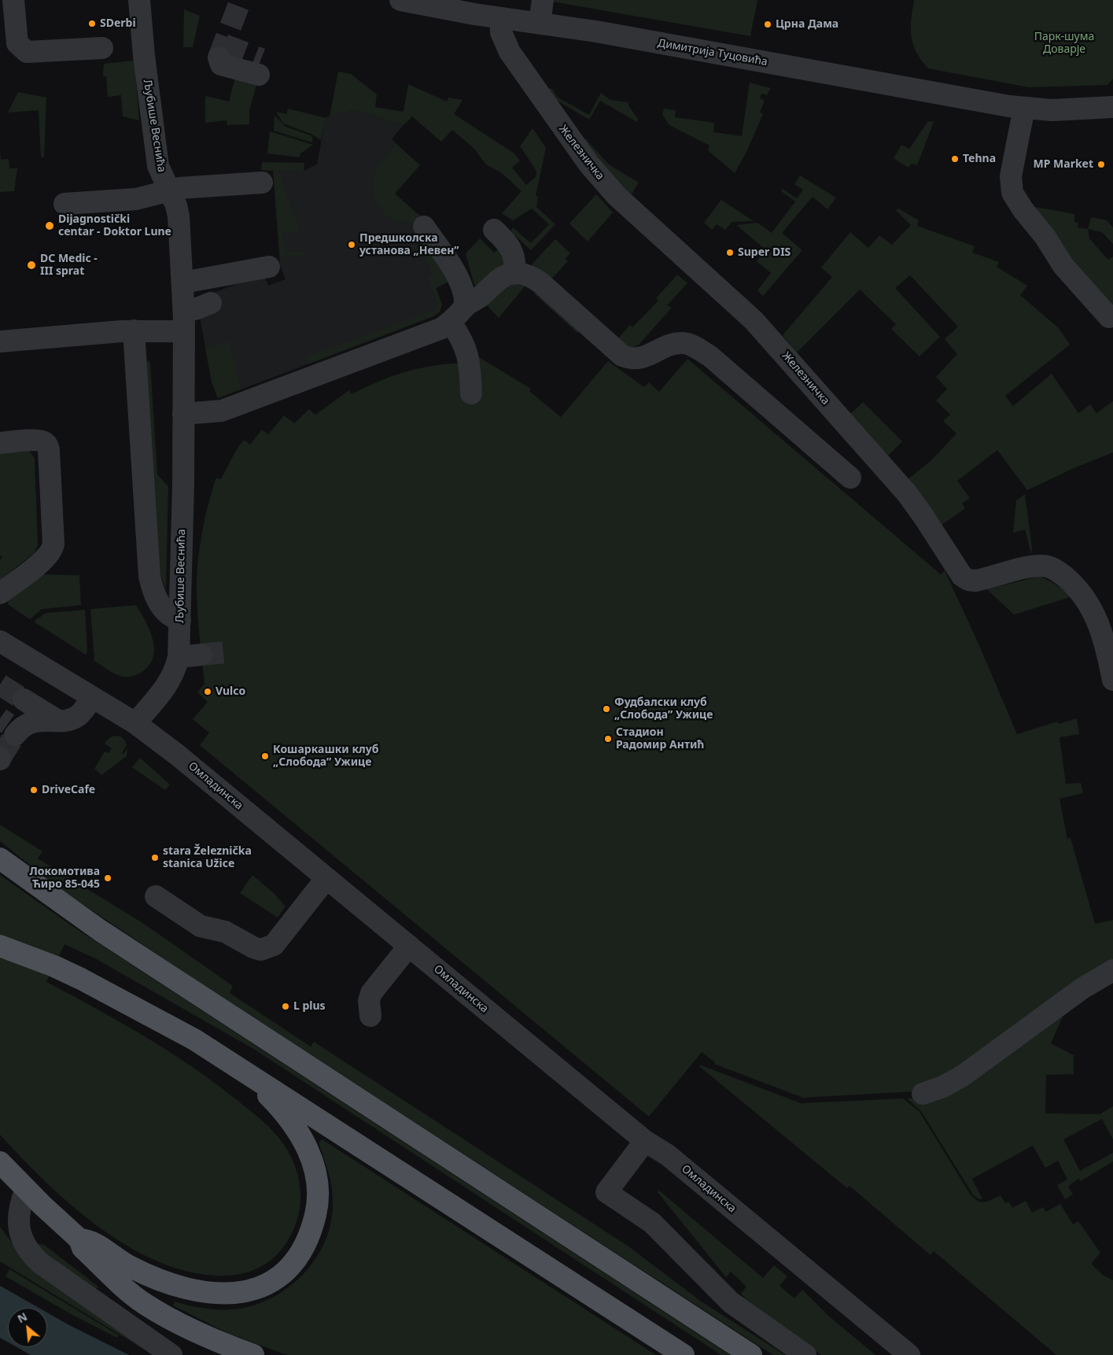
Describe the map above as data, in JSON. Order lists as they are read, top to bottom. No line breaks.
{"streets":{"street":["Димитрија Туцовића","Љубише Веснића","Железничка","Омладинска"]},"crossings":[["Димитрија Туцовића","Железничка"],["Љубише Веснића","Омладинска"]],"parks":["Парк-шума Доварје"],"places":["SDerbi","Црна Дама","Tehna","MP Market","Dijagnostički centar - Doktor Lune","Предшколска установа „Невен”","Super DIS","DC Medic - III sprat","Vulco","Фудбалски клуб „Слобода” Ужице","Стадион Радомир Антић","Кошаркашки клуб „Слобода” Ужице","DriveCafe","stara Železnička stanica Užice","Локомотива Ћиро 85-045","L plus"],"north":"top left"}
